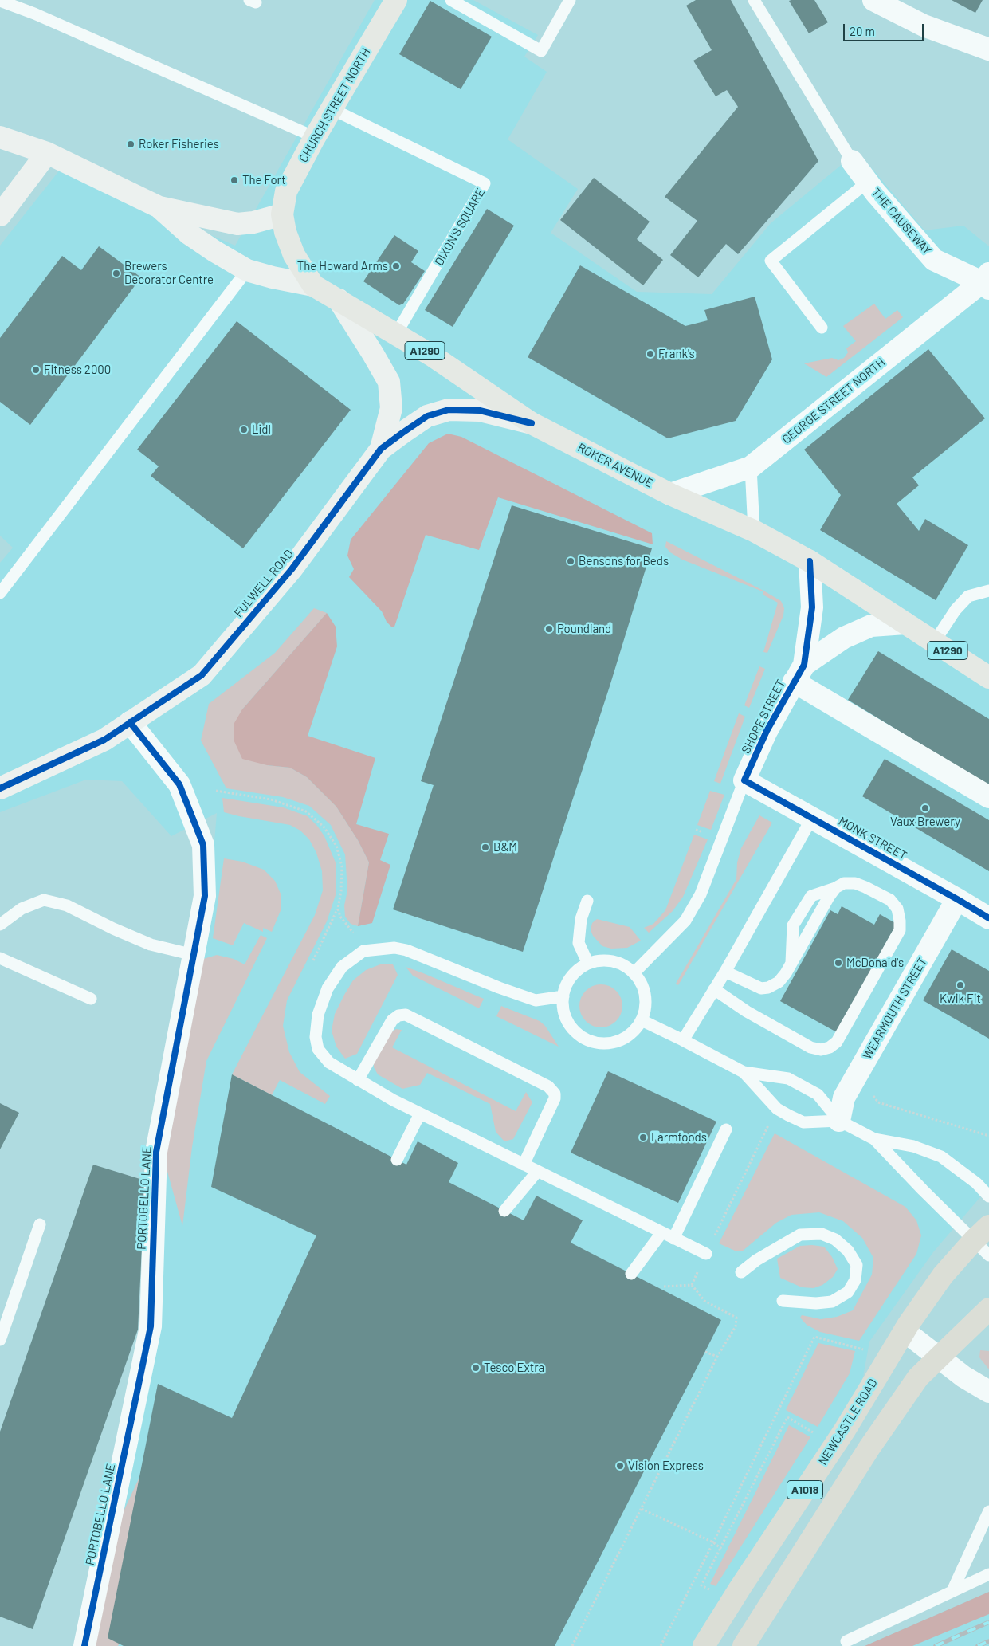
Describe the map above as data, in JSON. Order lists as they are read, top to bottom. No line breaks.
{"streets":{"highway":["NEWCASTLE ROAD","A1018"],"main road":["CHURCH STREET NORTH","A1290","ROKER AVENUE"],"street":["THE CAUSEWAY","GEORGE STREET NORTH","FULWELL ROAD","SHORE STREET","MONK STREET","WEARMOUTH STREET","PORTOBELLO LANE"],"lane":["DIXON'S SQUARE"]},"crossings":[["CHURCH STREET NORTH","DIXON'S SQUARE"],["CHURCH STREET NORTH","ROKER AVENUE"],["THE CAUSEWAY","GEORGE STREET NORTH"],["DIXON'S SQUARE","ROKER AVENUE"],["GEORGE STREET NORTH","ROKER AVENUE"],["ROKER AVENUE","FULWELL ROAD"],["FULWELL ROAD","PORTOBELLO LANE"],["SHORE STREET","MONK STREET"],["MONK STREET","WEARMOUTH STREET"]],"places":["Roker Fisheries","The Fort","The Howard Arms","Brewers Decorator Centre","Frank's","Fitness 2000","Lidl","Bensons for Beds","Poundland","Vaux Brewery","B&M","McDonald's","Kwik Fit","Farmfoods","Tesco Extra","Vision Express"],"scale_bar":"20 m"}
